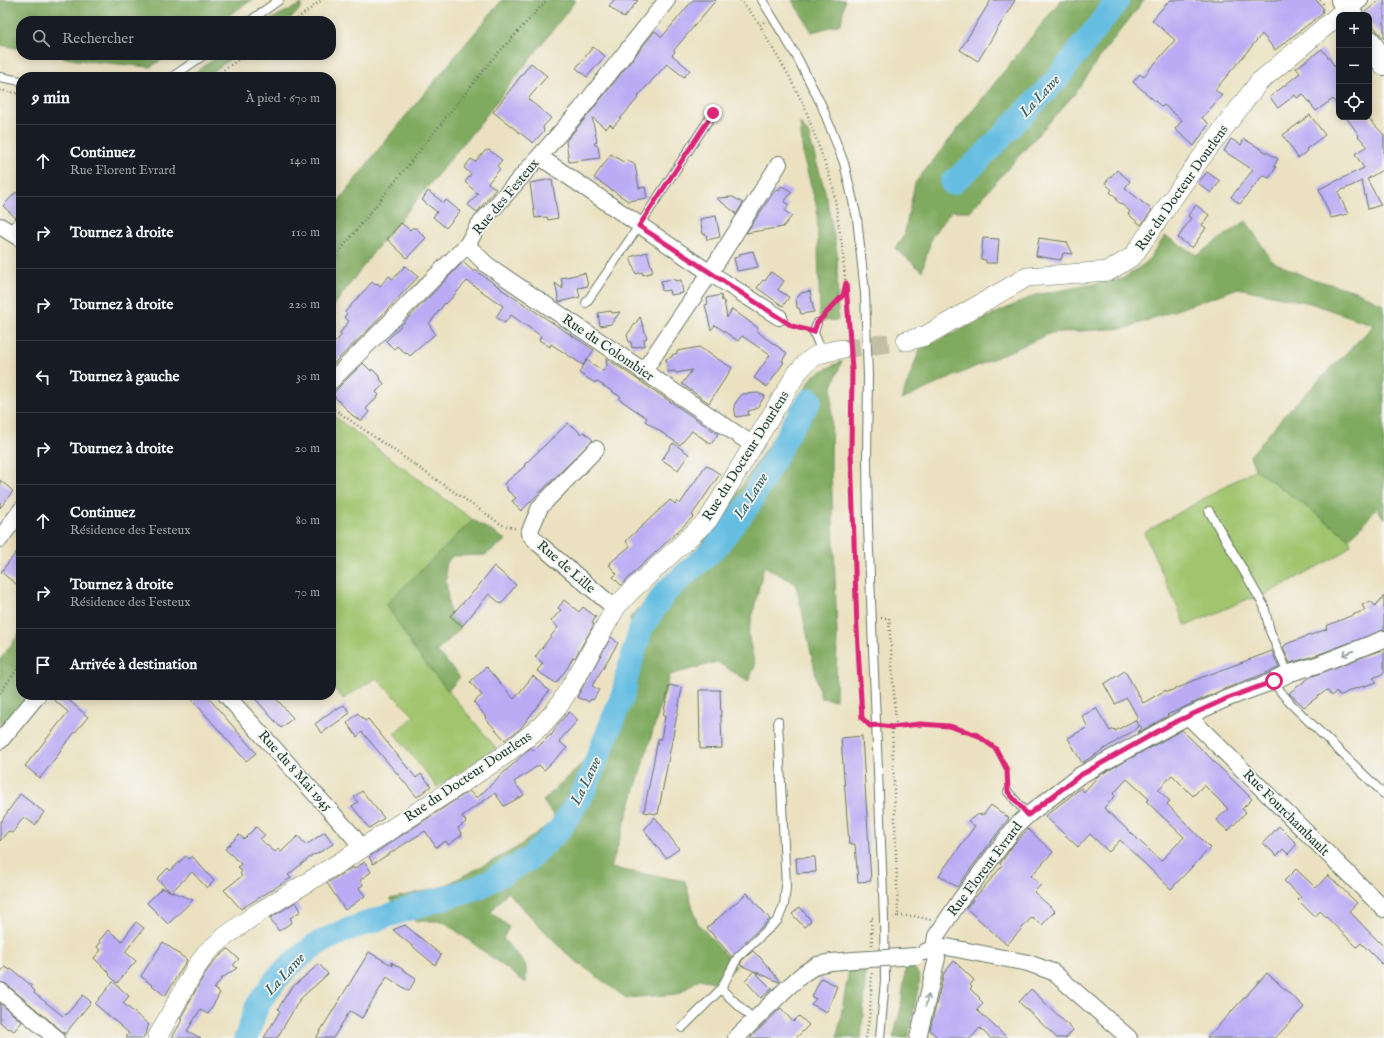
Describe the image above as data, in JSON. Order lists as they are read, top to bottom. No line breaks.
{"streets":{"street":["Rue du Docteur Dourlens","Rue des Festeux","Rue du Colombier","Rue de Lille","Rue du 8 Mai 1945","Rue Fourchambault","Rue Florent Evrard"]},"crossings":[["Rue du Docteur Dourlens","Rue du Colombier"],["Rue du Docteur Dourlens","Rue de Lille"],["Rue du Docteur Dourlens","Rue du 8 Mai 1945"],["Rue des Festeux","Rue du Colombier"],["Rue Fourchambault","Rue Florent Evrard"]],"water":["La Lawe"],"page":{"map_buttons":["+","−"],"search":"Rechercher","heading":["9 min","À pied · 670 m"],"list":[["Continuez","Rue Florent Evrard","140 m"],["Tournez à droite","110 m"],["Tournez à droite","220 m"],["Tournez à gauche","30 m"],["Tournez à droite","20 m"],["Continuez","Résidence des Festeux","80 m"],["Tournez à droite","Résidence des Festeux","70 m"],"Arrivée à destination"]}}
